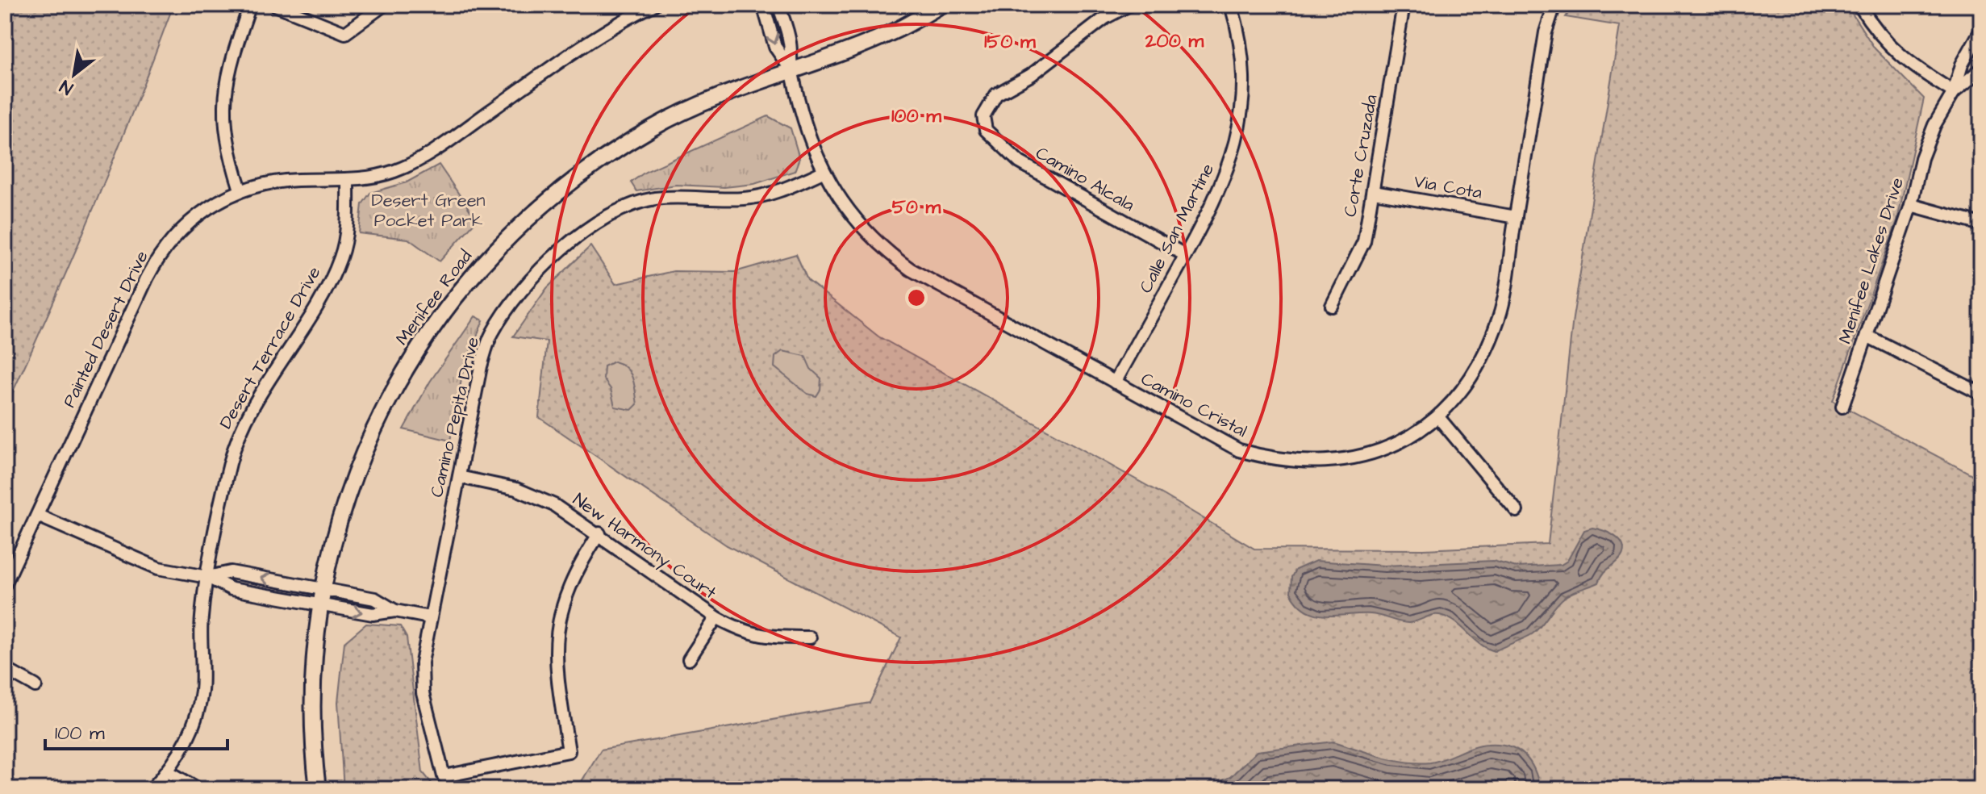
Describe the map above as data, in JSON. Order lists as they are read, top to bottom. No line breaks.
{"streets":{"main road":["Menifee Road"],"street":["Corte Cruzada","Camino Alcala","Via Cota","Calle San Martine","Menifee Lakes Drive","Painted Desert Drive","Desert Terrace Drive","Camino Cristal","Camino Pepita Drive","New Harmony Court"]},"crossings":[["Corte Cruzada","Via Cota"],["Camino Alcala","Calle San Martine"],["Via Cota","Camino Cristal"],["Calle San Martine","Camino Cristal"],["Menifee Road","Camino Cristal"],["Painted Desert Drive","Desert Terrace Drive"],["Camino Cristal","Camino Pepita Drive"],["Camino Pepita Drive","New Harmony Court"]],"parks":["Desert Green Pocket Park"],"scale_bar":"100 m","north":"bottom left","rings":["200 m","150 m","100 m","50 m"]}
